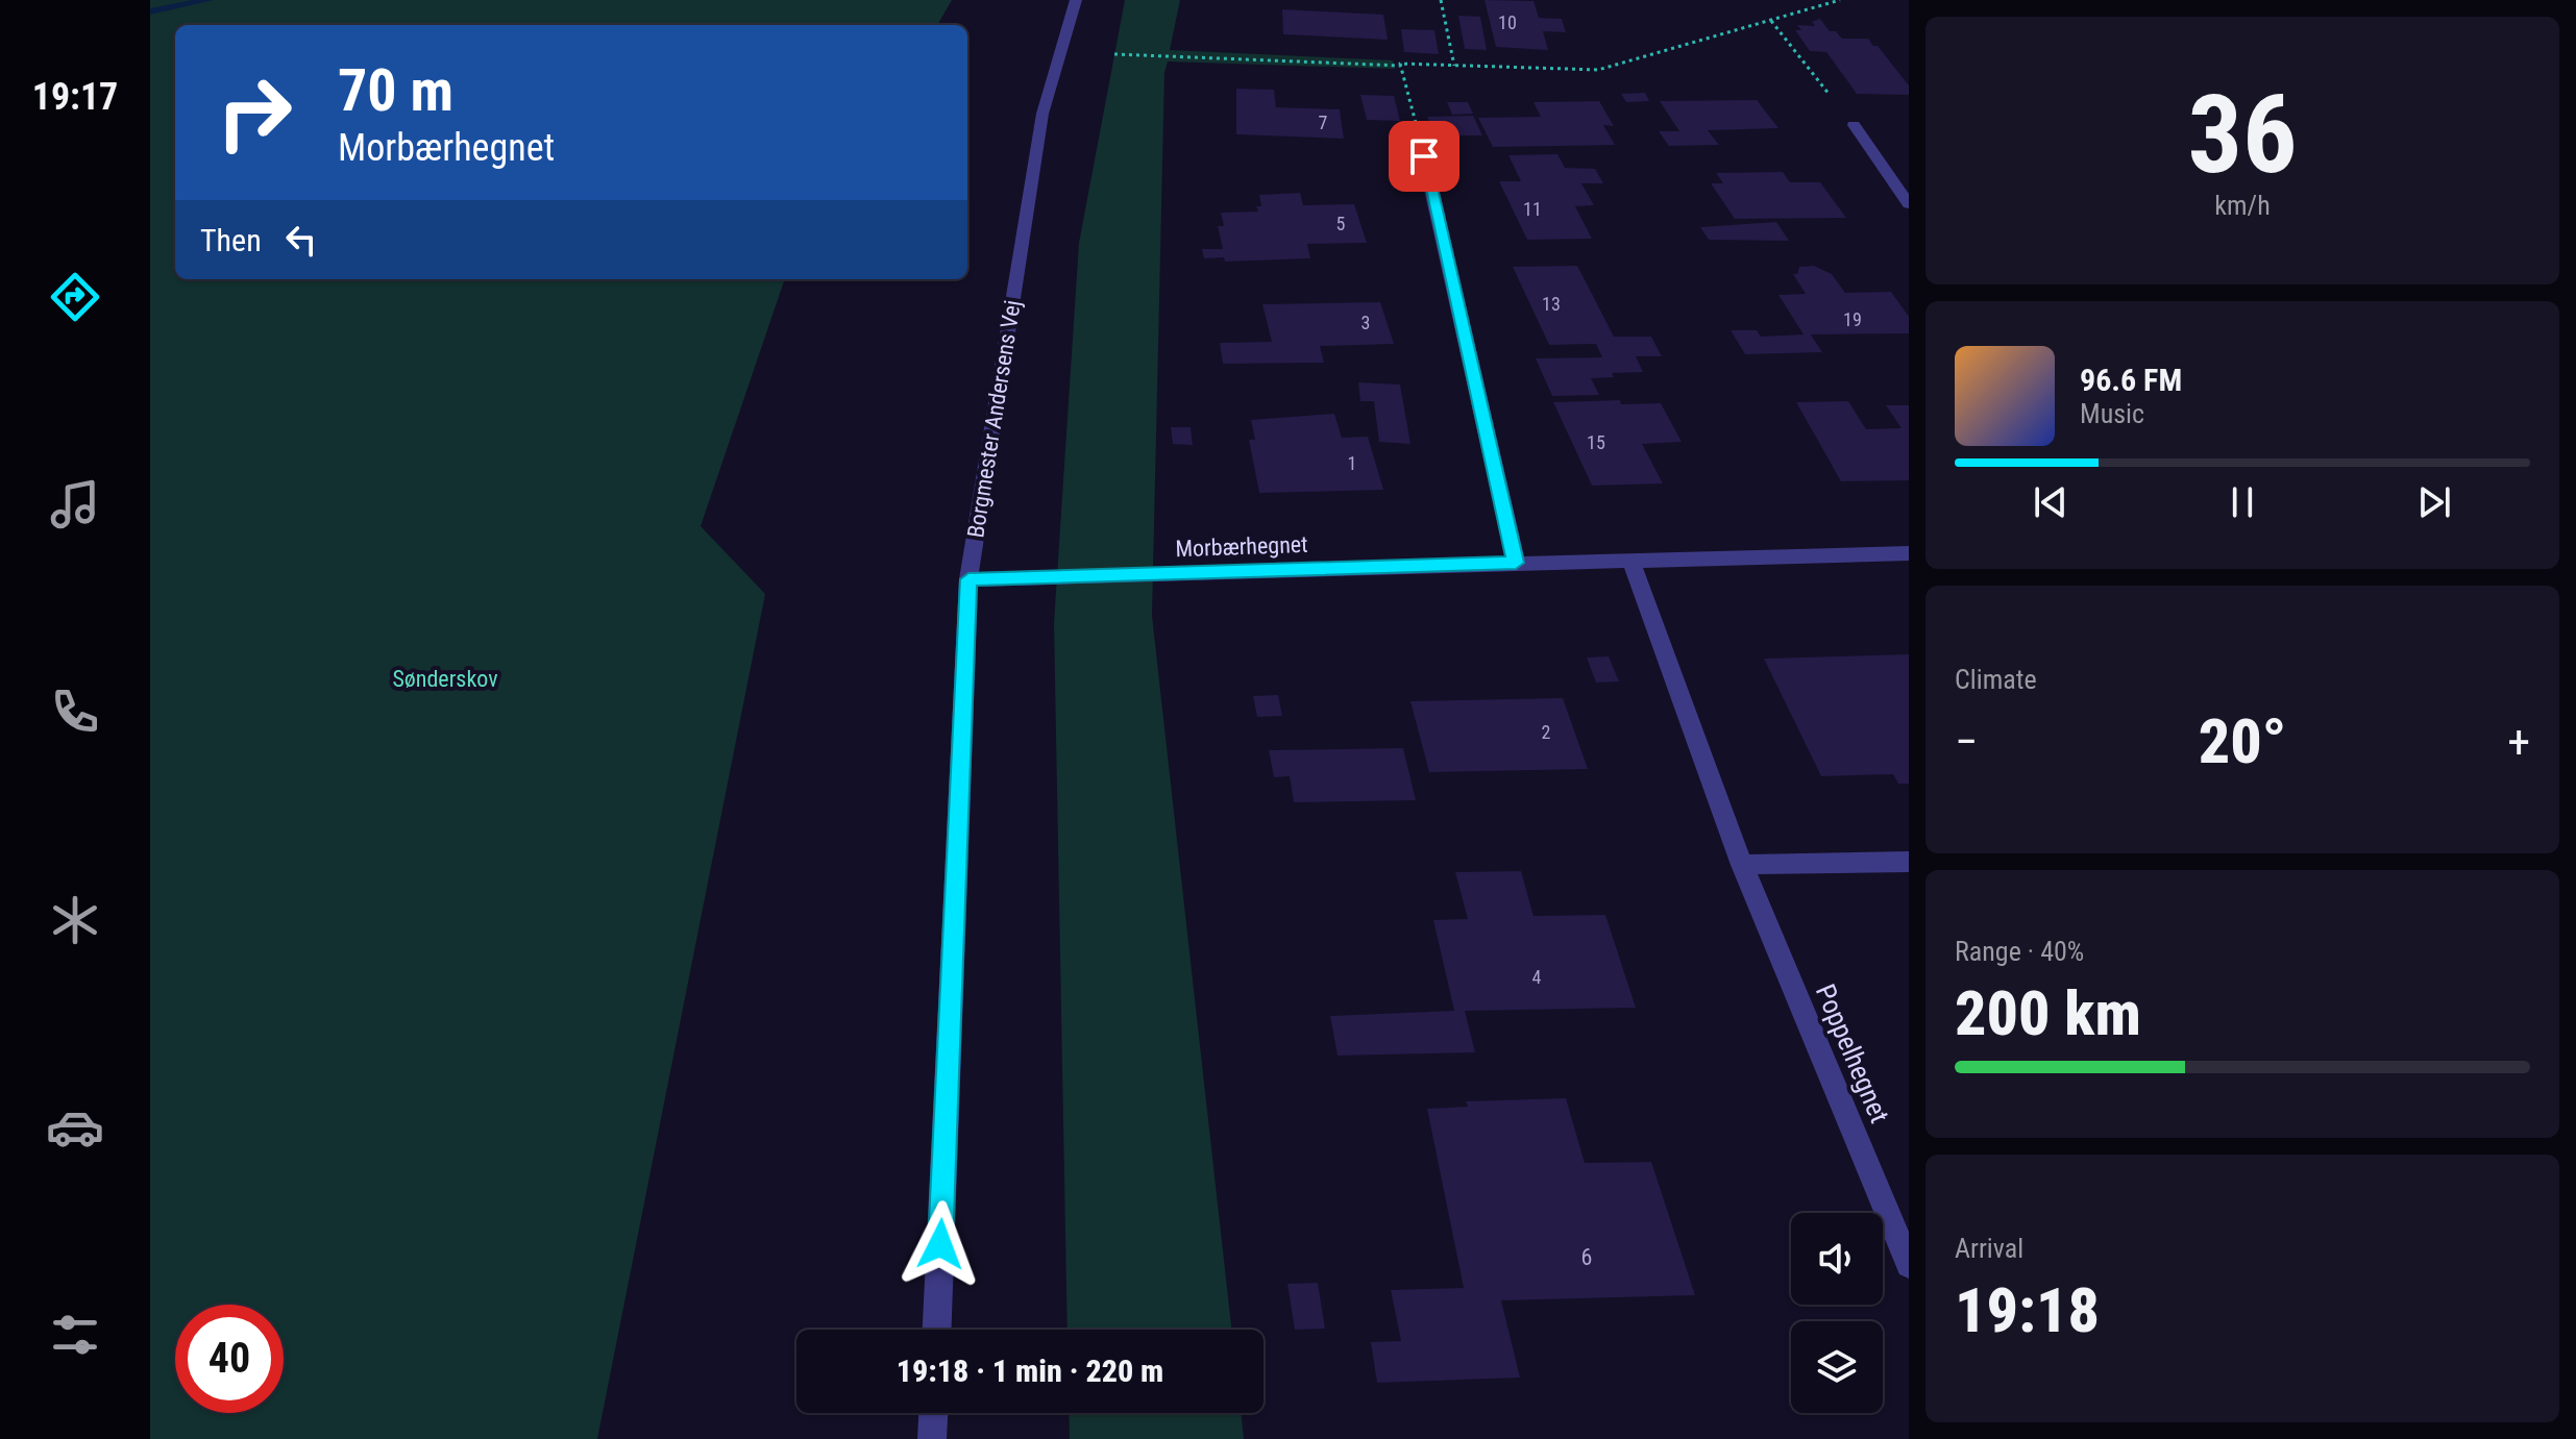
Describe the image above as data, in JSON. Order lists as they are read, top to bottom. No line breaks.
{"streets":{"street":["Borgmester Andersens Vej","Morbærhegnet","Poppelhegnet"]},"crossings":[["Borgmester Andersens Vej","Morbærhegnet"],["Morbærhegnet","Poppelhegnet"]],"parks":["Sønderskov"],"house_numbers":["10","7","11","5","13","19","3","15","1","2","4","6"],"page":{"tabs":"19:17","tile":[["36","km/h"],"Climate",["Range · 40%","200 km"],["Arrival","19:18"]],"turn":["70 m","Morbærhegnet"],"then":"Then","song":["96.6 FM","Music"],"heat":["−","20°","+"],"limit":"40","trip":"19:18 · 1 min · 220 m"}}
